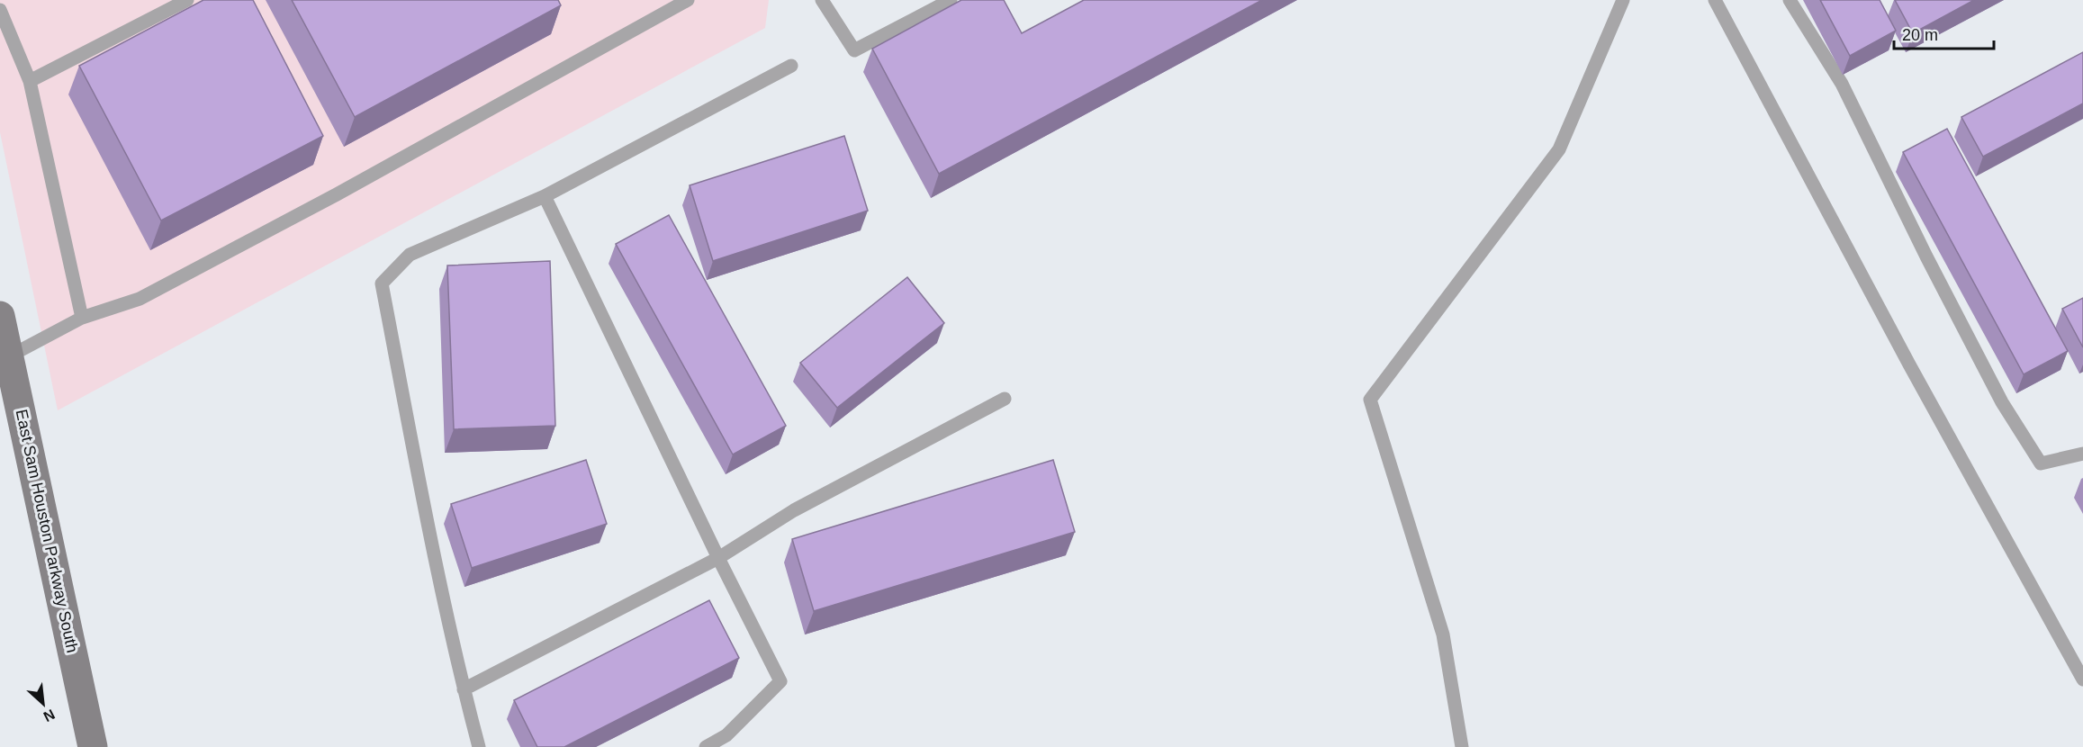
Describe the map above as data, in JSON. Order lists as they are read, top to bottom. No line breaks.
{"streets":{"main road":["East Sam Houston Parkway South"]},"scale_bar":"20 m","north":"bottom right"}
